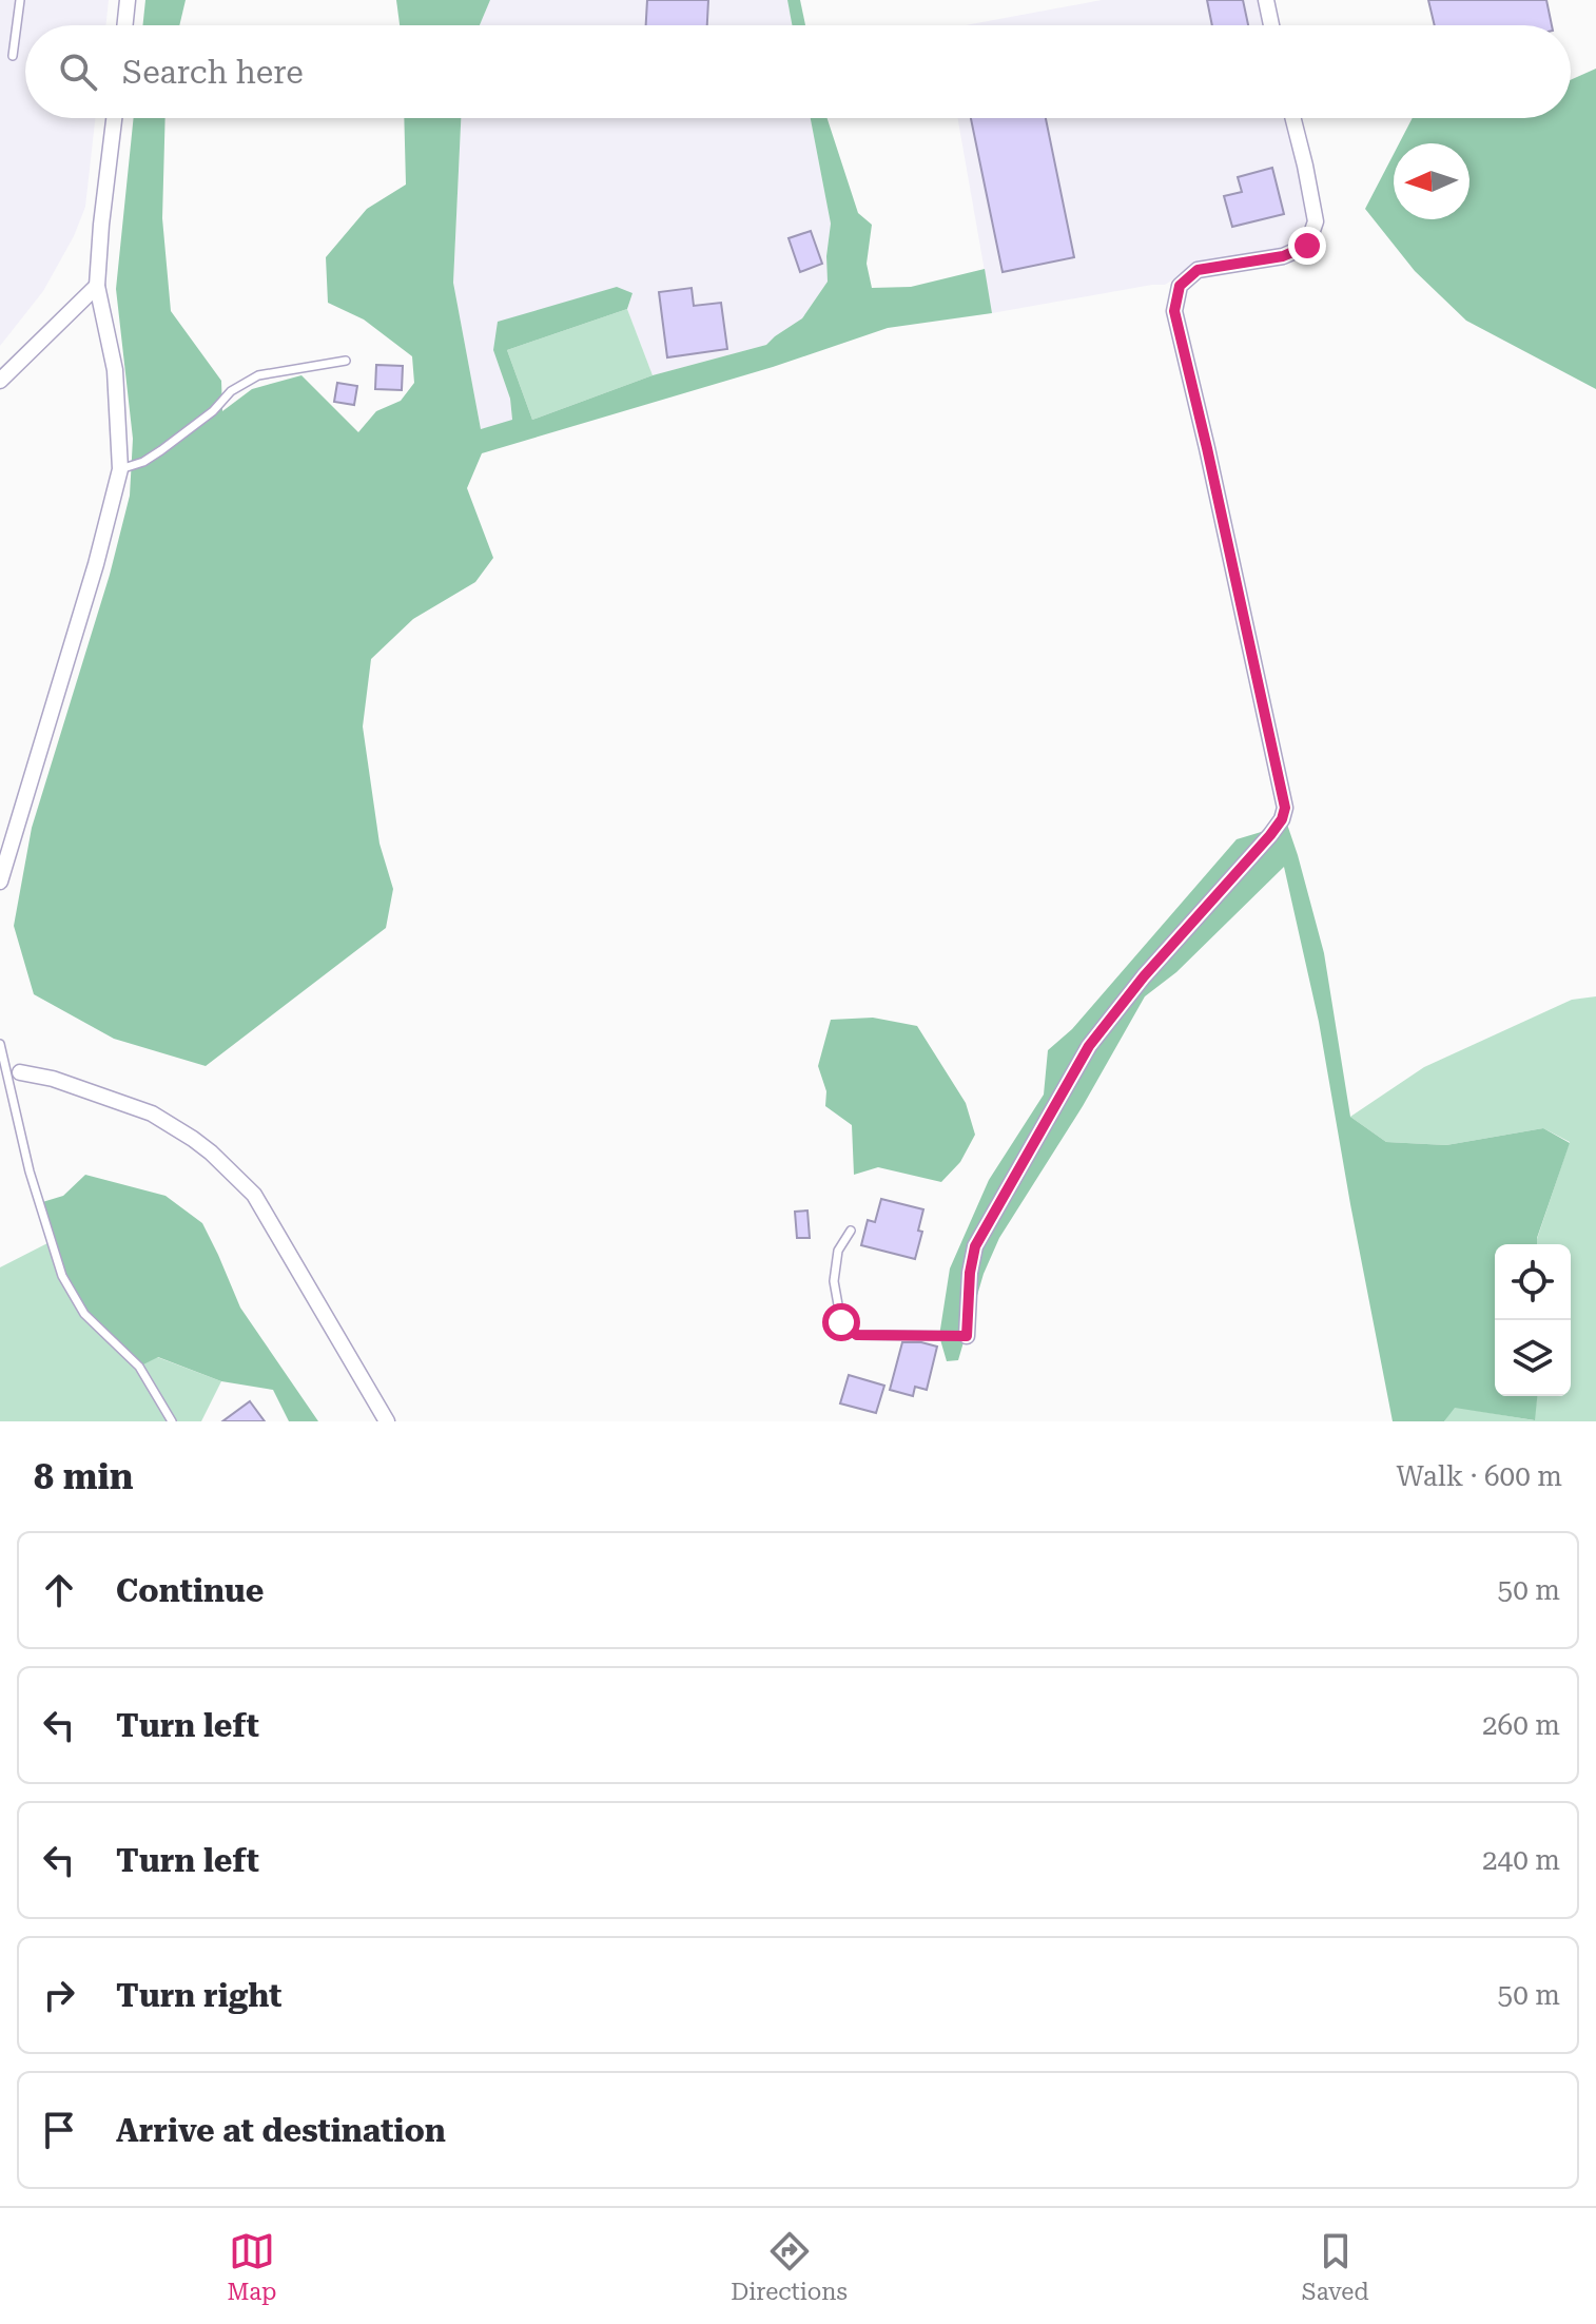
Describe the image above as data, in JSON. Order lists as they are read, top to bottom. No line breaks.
{"north":"left","page":{"search":"Search here","heading":["8 min","Walk · 600 m"],"list":[["Continue","50 m"],["Turn left","260 m"],["Turn left","240 m"],["Turn right","50 m"],"Arrive at destination"],"nav":["Map","Directions","Saved"]}}
